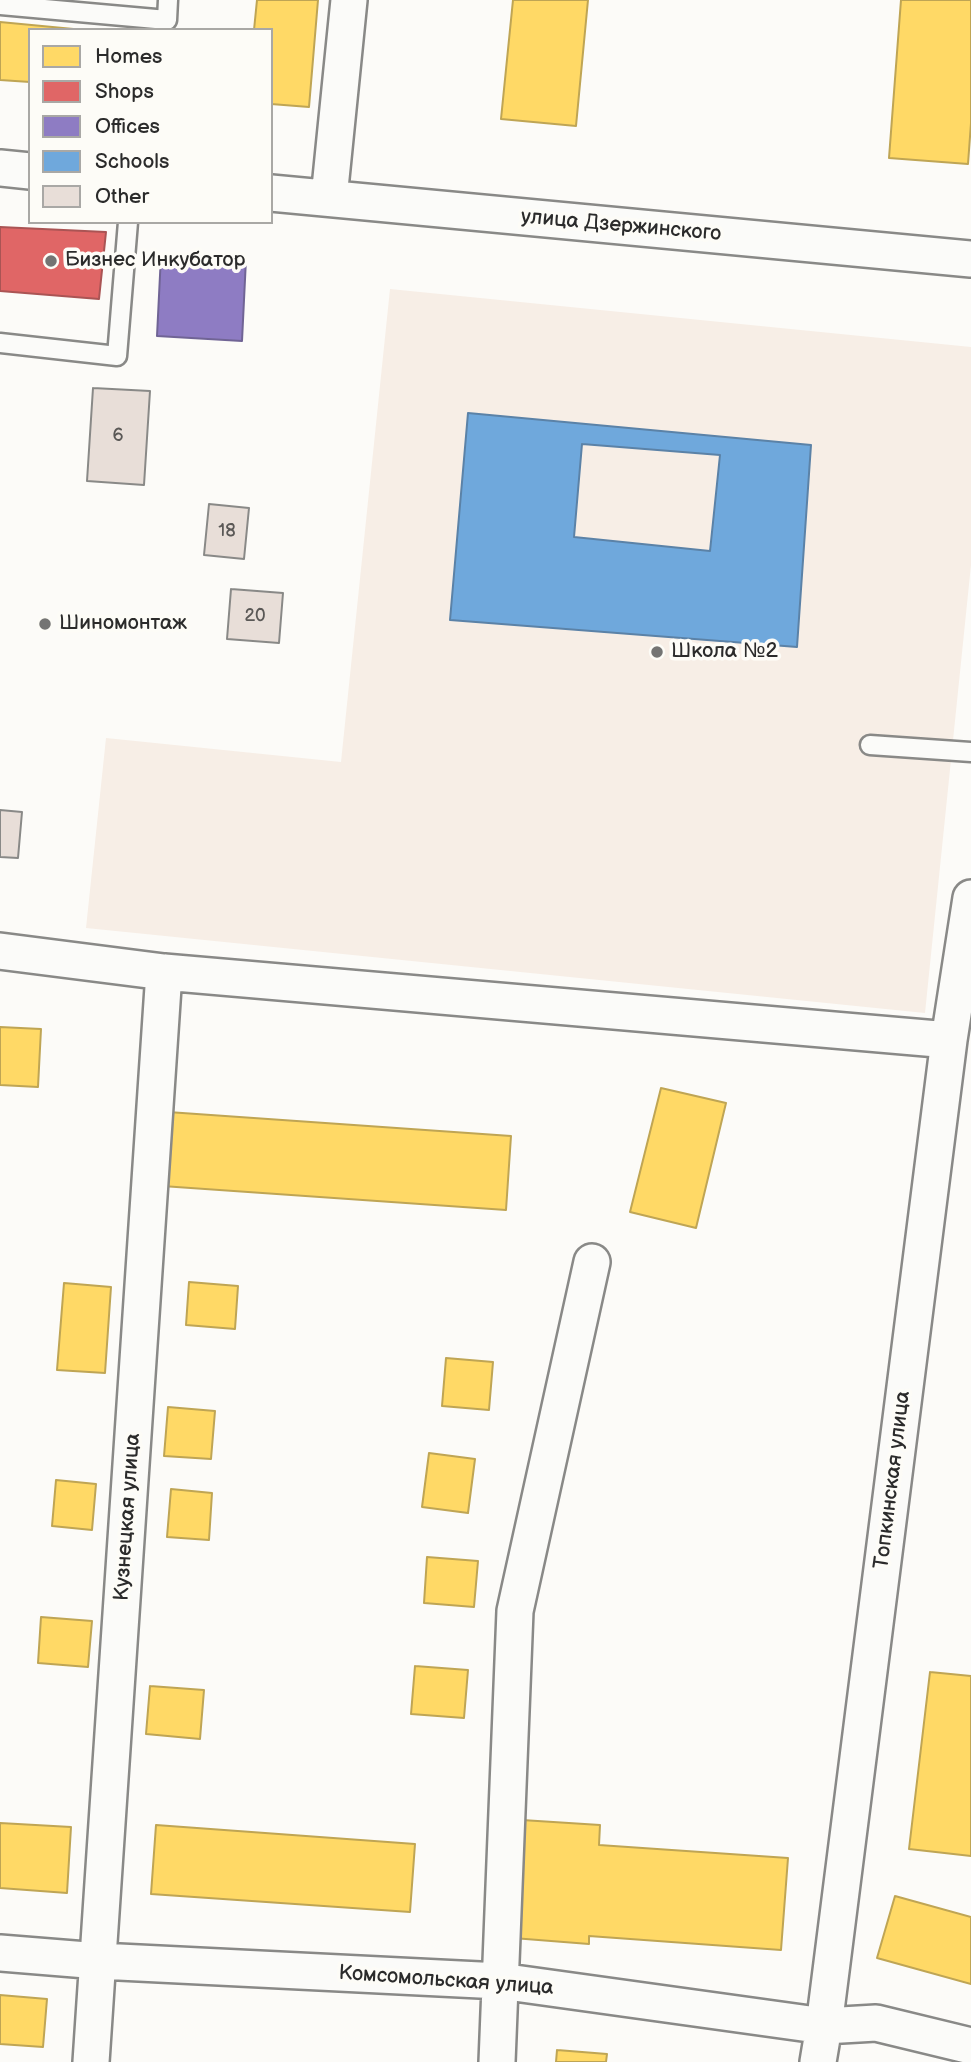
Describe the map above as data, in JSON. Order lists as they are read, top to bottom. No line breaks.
{"streets":{"street":["улица Дзержинского","Топкинская улица","Кузнецкая улица","Комсомольская улица"]},"crossings":[["Топкинская улица","Комсомольская улица"],["Кузнецкая улица","Комсомольская улица"]],"places":["Бизнес Инкубатор","Шиномонтаж","Школа №2"],"house_numbers":["6","18","20"],"legend":["Homes","Shops","Offices","Schools","Other"]}
